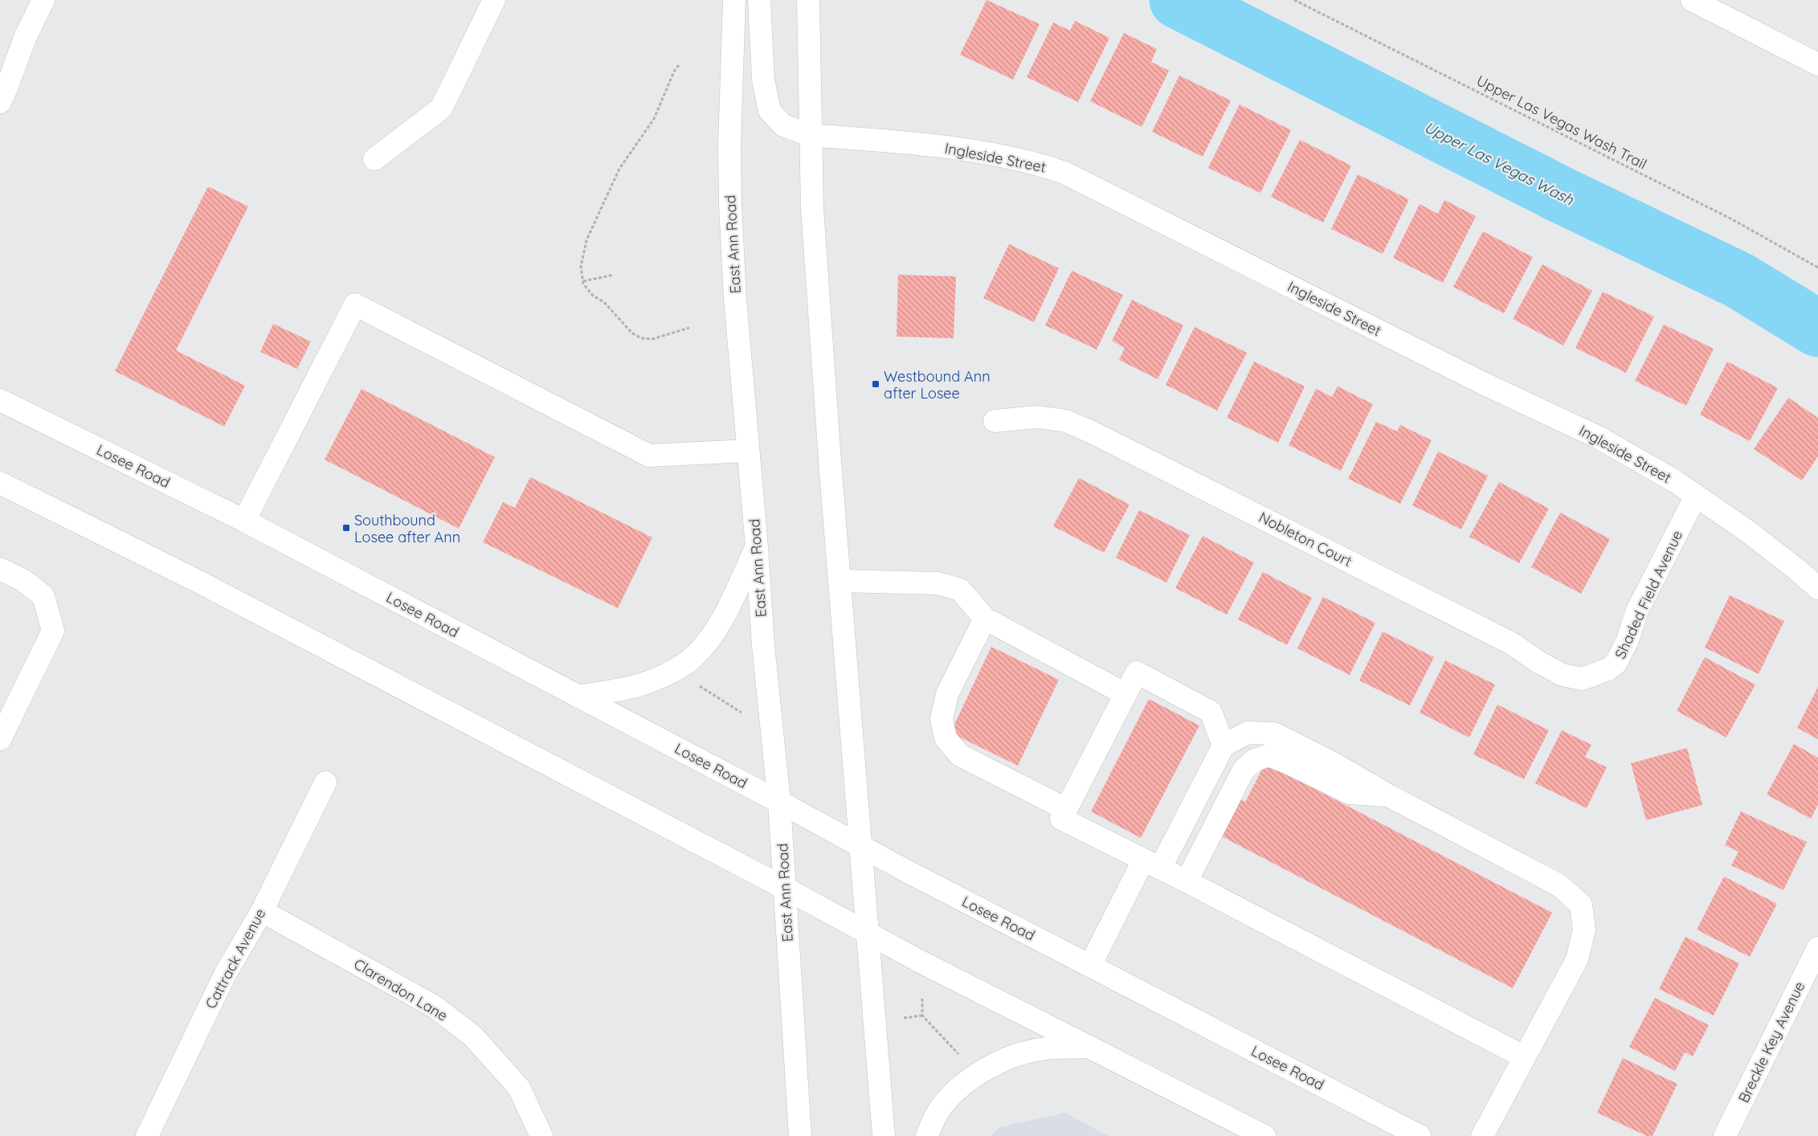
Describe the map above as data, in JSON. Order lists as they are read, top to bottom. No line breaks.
{"streets":{"main road":["Ingleside Street","East Ann Road","Losee Road","Nobleton Court","Shaded Field Avenue","Cattrack Avenue","Clarendon Lane","Breckle Key Avenue"],"path":["Upper Las Vegas Wash Trail"]},"crossings":[["Ingleside Street","Shaded Field Avenue"],["East Ann Road","Losee Road"],["Nobleton Court","Shaded Field Avenue"],["Cattrack Avenue","Clarendon Lane"]],"water":["Upper Las Vegas Wash"],"places":{"transit":["Westbound Ann after Losee","Southbound Losee after Ann"]}}
